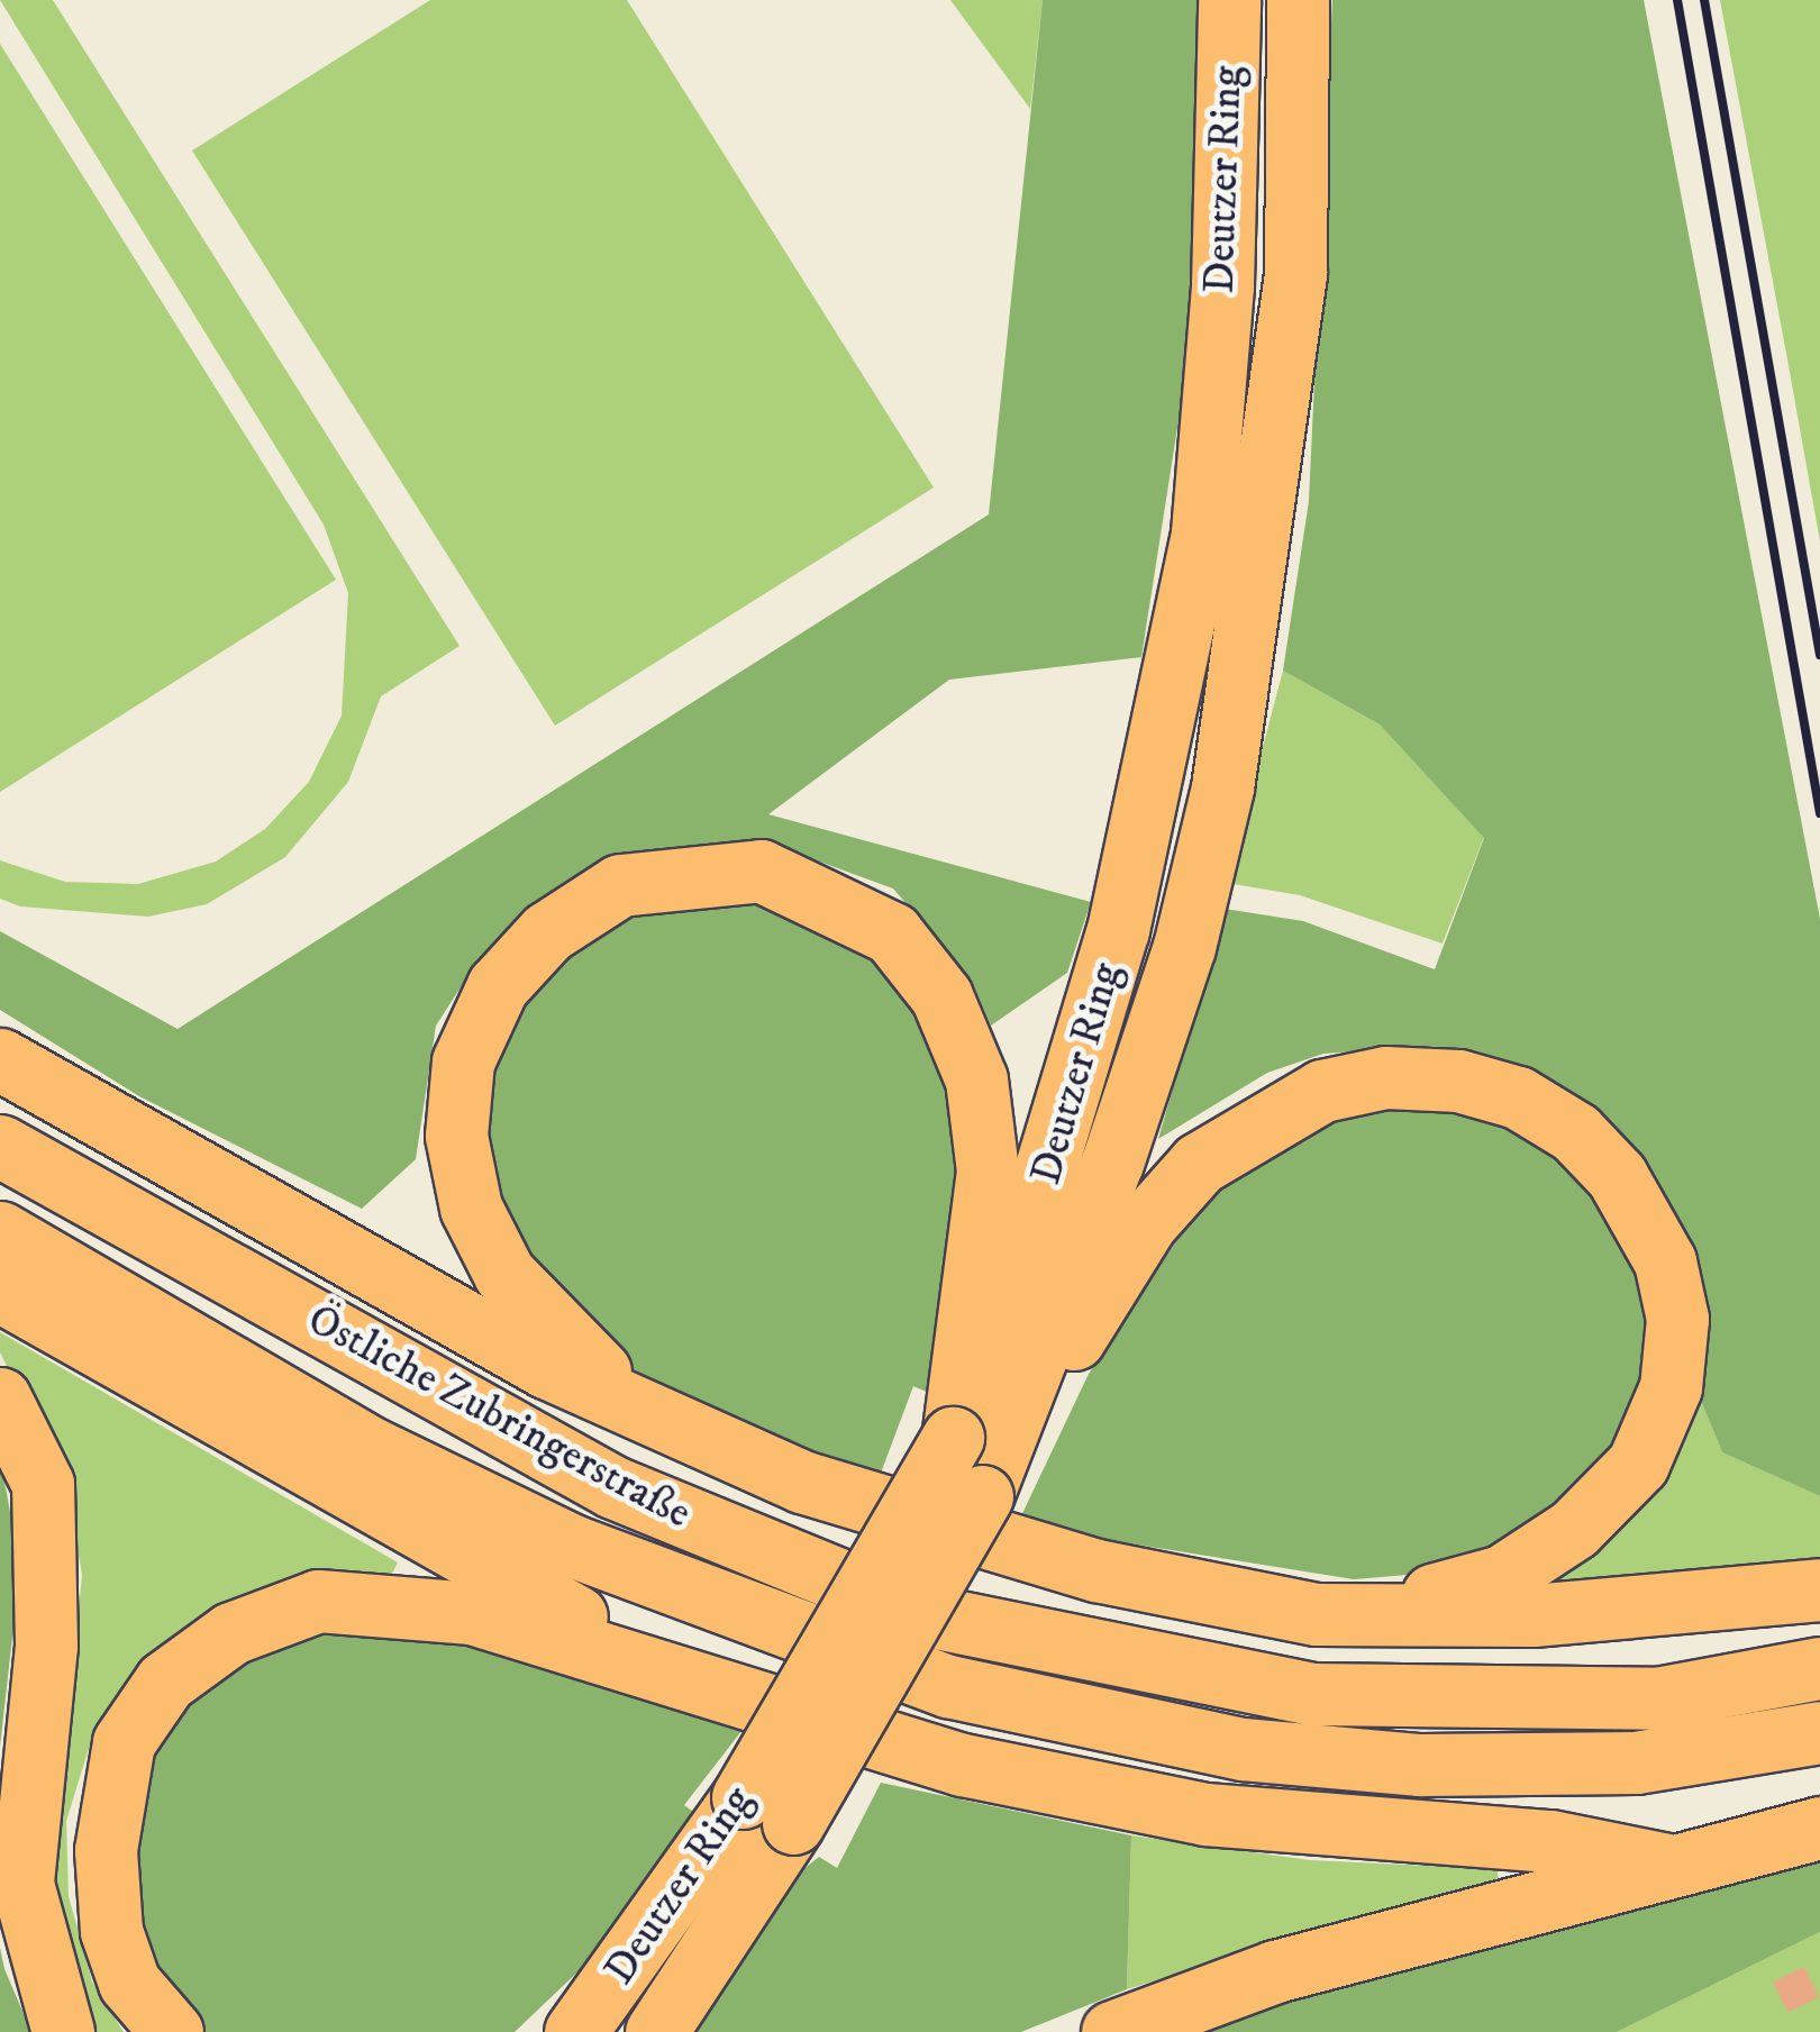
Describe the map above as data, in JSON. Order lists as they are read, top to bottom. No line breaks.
{"streets":{"highway":["Deutzer Ring","Östliche Zubringerstraße"]}}
